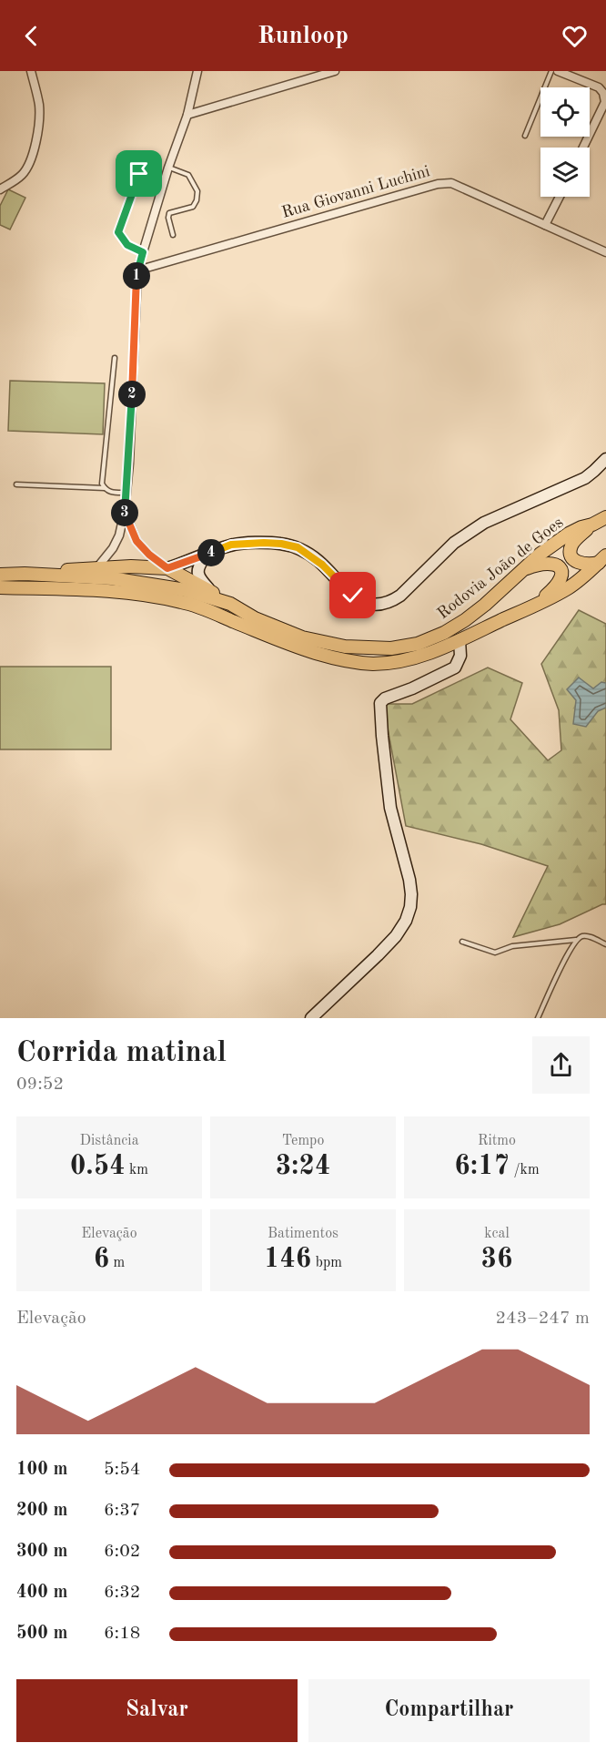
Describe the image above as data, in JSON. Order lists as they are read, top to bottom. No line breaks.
{"streets":{"highway":["Rodovia João de Goes"],"street":["Rua Giovanni Luchini"]},"page":{"header":"Runloop","pins":["1","2","3","4"],"heading":["Corrida matinal","09:52"],"stats":[["Distância","0.54 km"],["Tempo","3:24"],["Ritmo","6:17 /km"],["Elevação","6 m"],["Batimentos","146 bpm"],["kcal","36"]],"chart":["Elevação","243–247 m"],"list":[{"name":"100 m","note":"5:54"},{"name":"200 m","note":"6:37"},{"name":"300 m","note":"6:02"},{"name":"400 m","note":"6:32"},{"name":"500 m","note":"6:18"}],"buttons":["Salvar","Compartilhar"]}}
